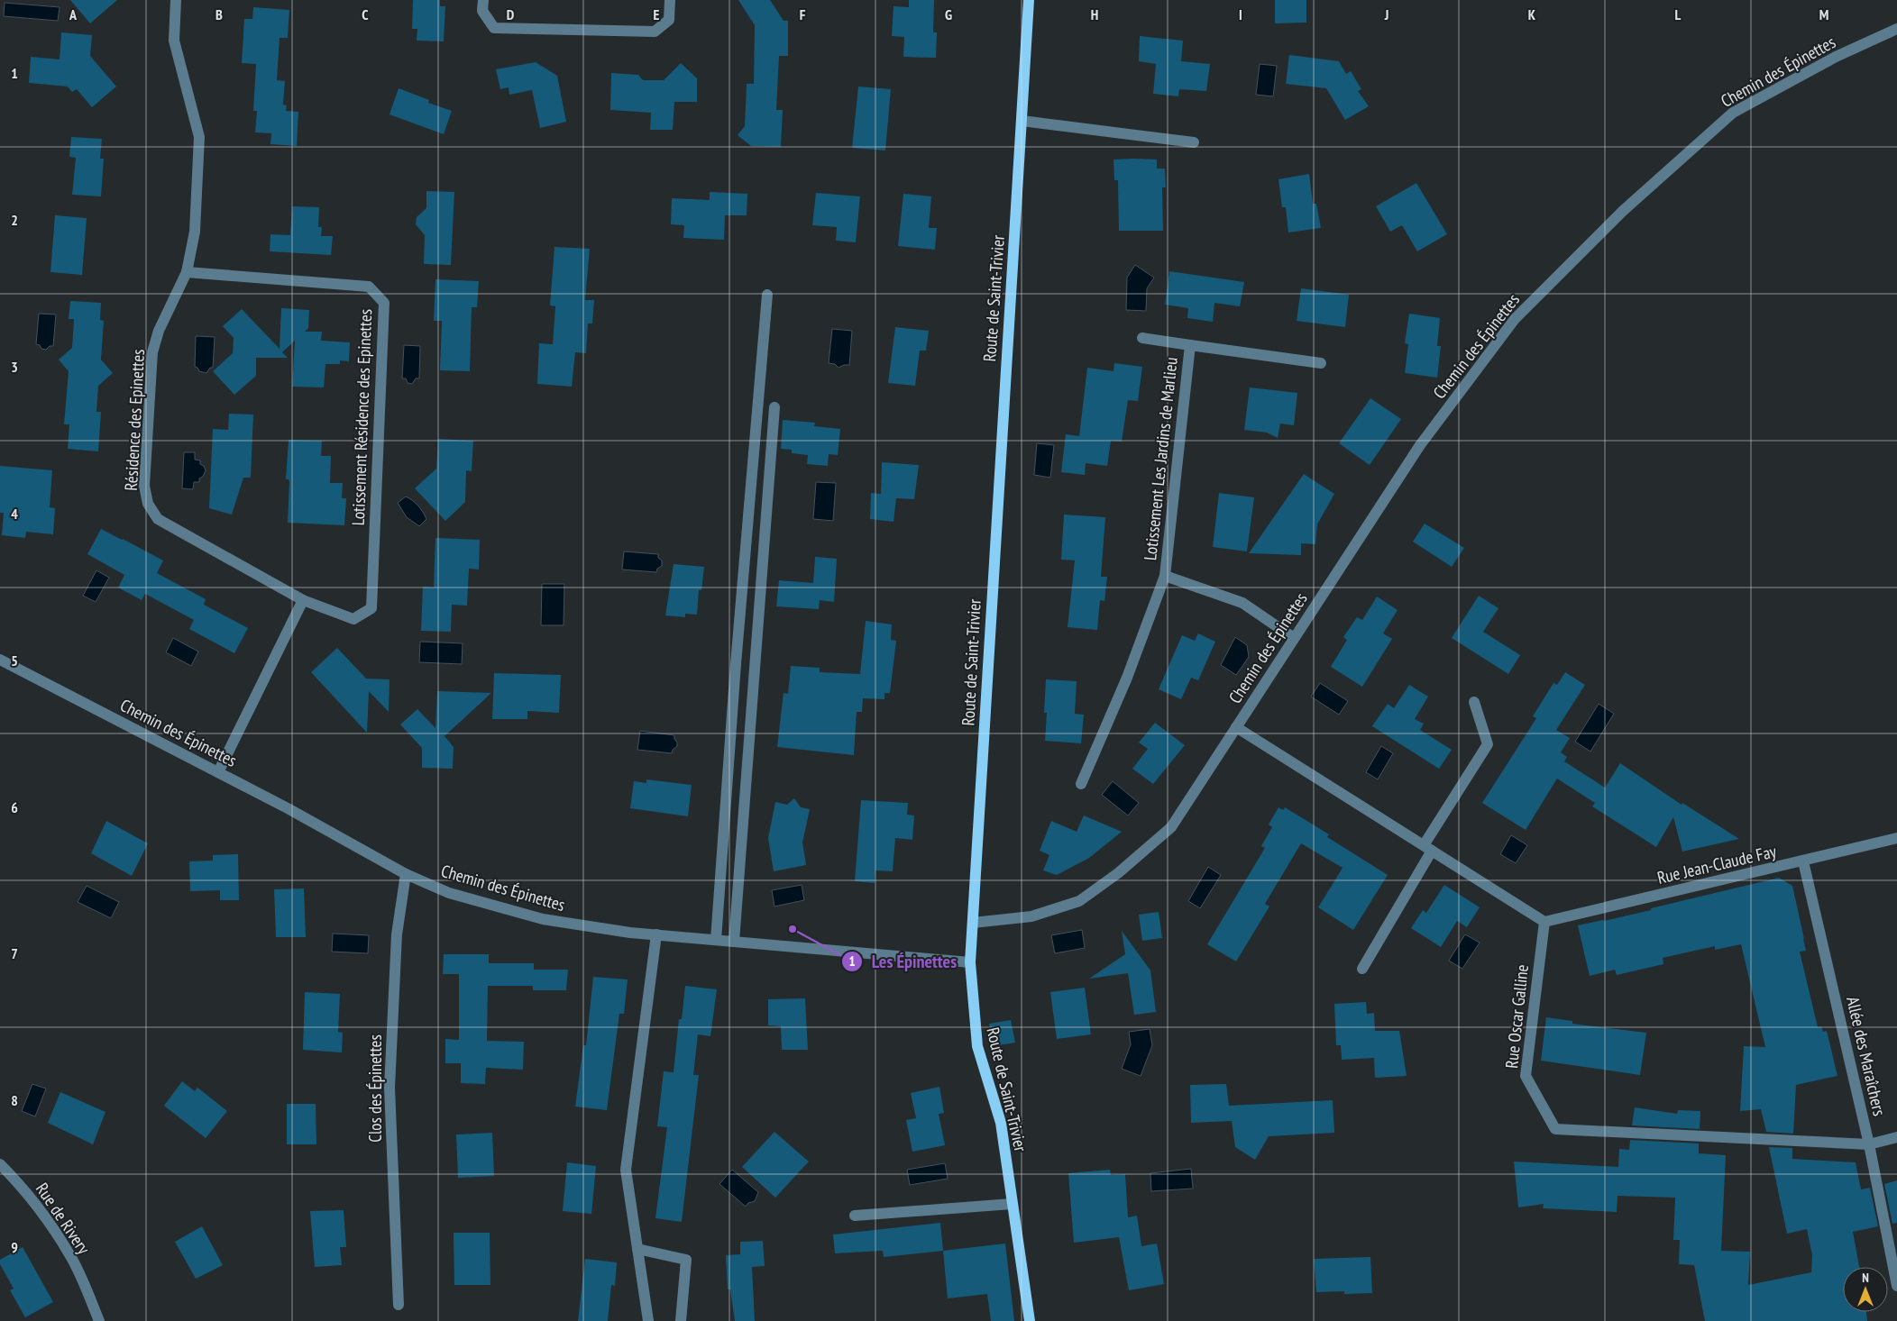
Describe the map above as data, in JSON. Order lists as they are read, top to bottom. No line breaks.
{"streets":{"main road":["Route de Saint-Trivier"],"street":["Chemin des Épinettes","Lotissement Résidence des Epinettes","Résidence des Epinettes","Lotissement Les Jardins de Marlieu","Rue Jean-Claude Fay","Rue Oscar Galline","Allée des Maraîchers","Clos des Épinettes","Rue de Rivery"]},"crossings":[["Chemin des Épinettes","Route de Saint-Trivier"],["Chemin des Épinettes","Lotissement Les Jardins de Marlieu"],["Chemin des Épinettes","Clos des Épinettes"],["Lotissement Résidence des Epinettes","Résidence des Epinettes"],["Rue Jean-Claude Fay","Rue Oscar Galline"],["Rue Jean-Claude Fay","Allée des Maraîchers"],["Rue Oscar Galline","Allée des Maraîchers"]],"places":["Les Épinettes"],"north":"top","grid":{"columns":["A","B","C","D","E","F","G","H","I","J","K","L","M"],"rows":["1","2","3","4","5","6","7","8","9"]}}
